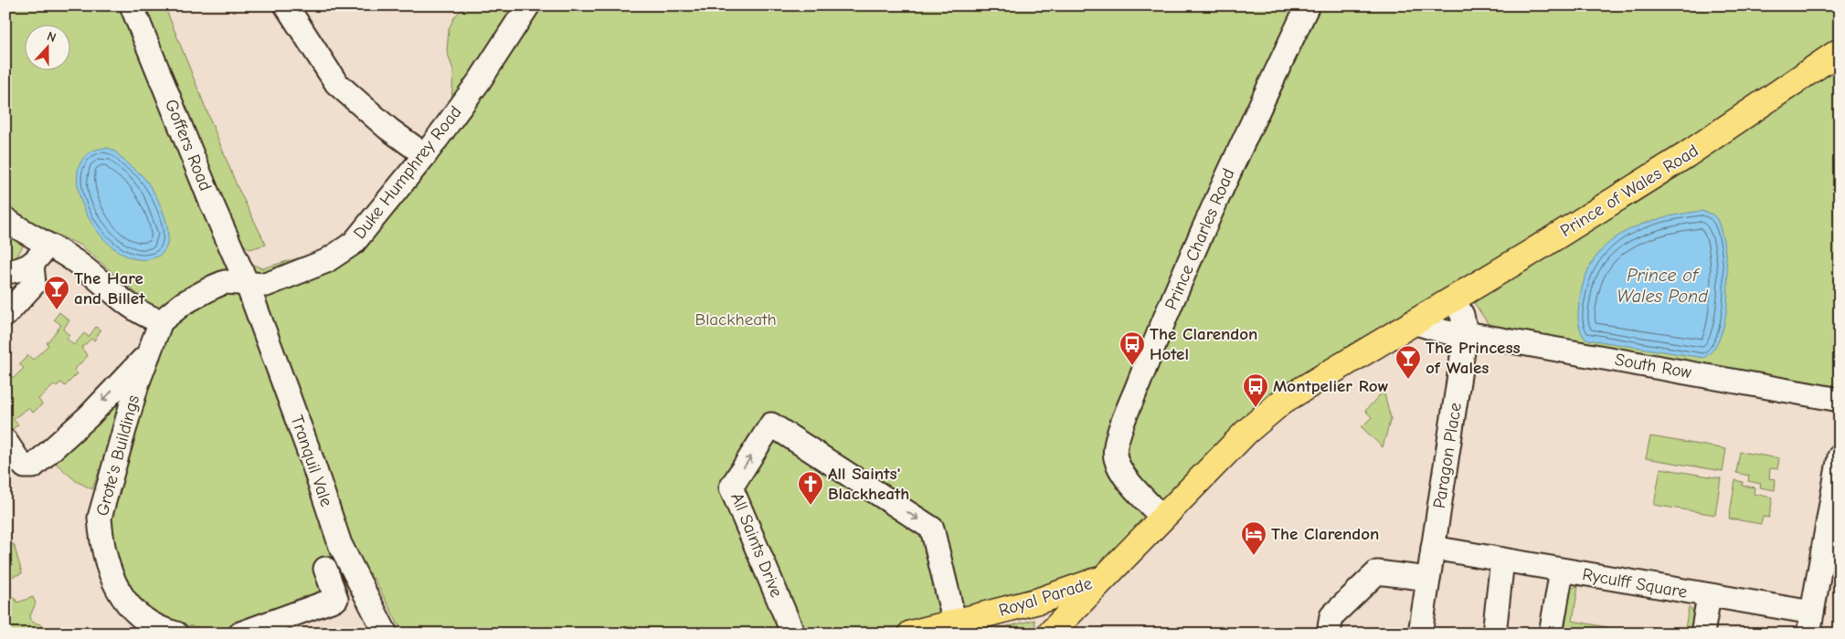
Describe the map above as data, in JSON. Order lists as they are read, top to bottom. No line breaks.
{"streets":{"main road":["Prince of Wales Road","Royal Parade"],"street":["Goffers Road","Duke Humphrey Road","Prince Charles Road","South Row","Grote's Buildings","Paragon Place","Tranquil Vale","All Saints Drive","Ryculff Square"]},"crossings":[["Goffers Road","Duke Humphrey Road"],["Goffers Road","Tranquil Vale"],["Duke Humphrey Road","Grote's Buildings"],["Duke Humphrey Road","Tranquil Vale"],["Prince of Wales Road","South Row"],["South Row","Paragon Place"],["Paragon Place","Ryculff Square"],["All Saints Drive","Royal Parade"]],"water":["Prince of Wales Pond"],"parks":["Blackheath"],"places":{"bar":["The Hare and Billet","The Princess of Wales"],"bus stop":["The Clarendon Hotel","Montpelier Row"],"church":["All Saints' Blackheath"],"hotel":["The Clarendon"]},"north":"top"}
